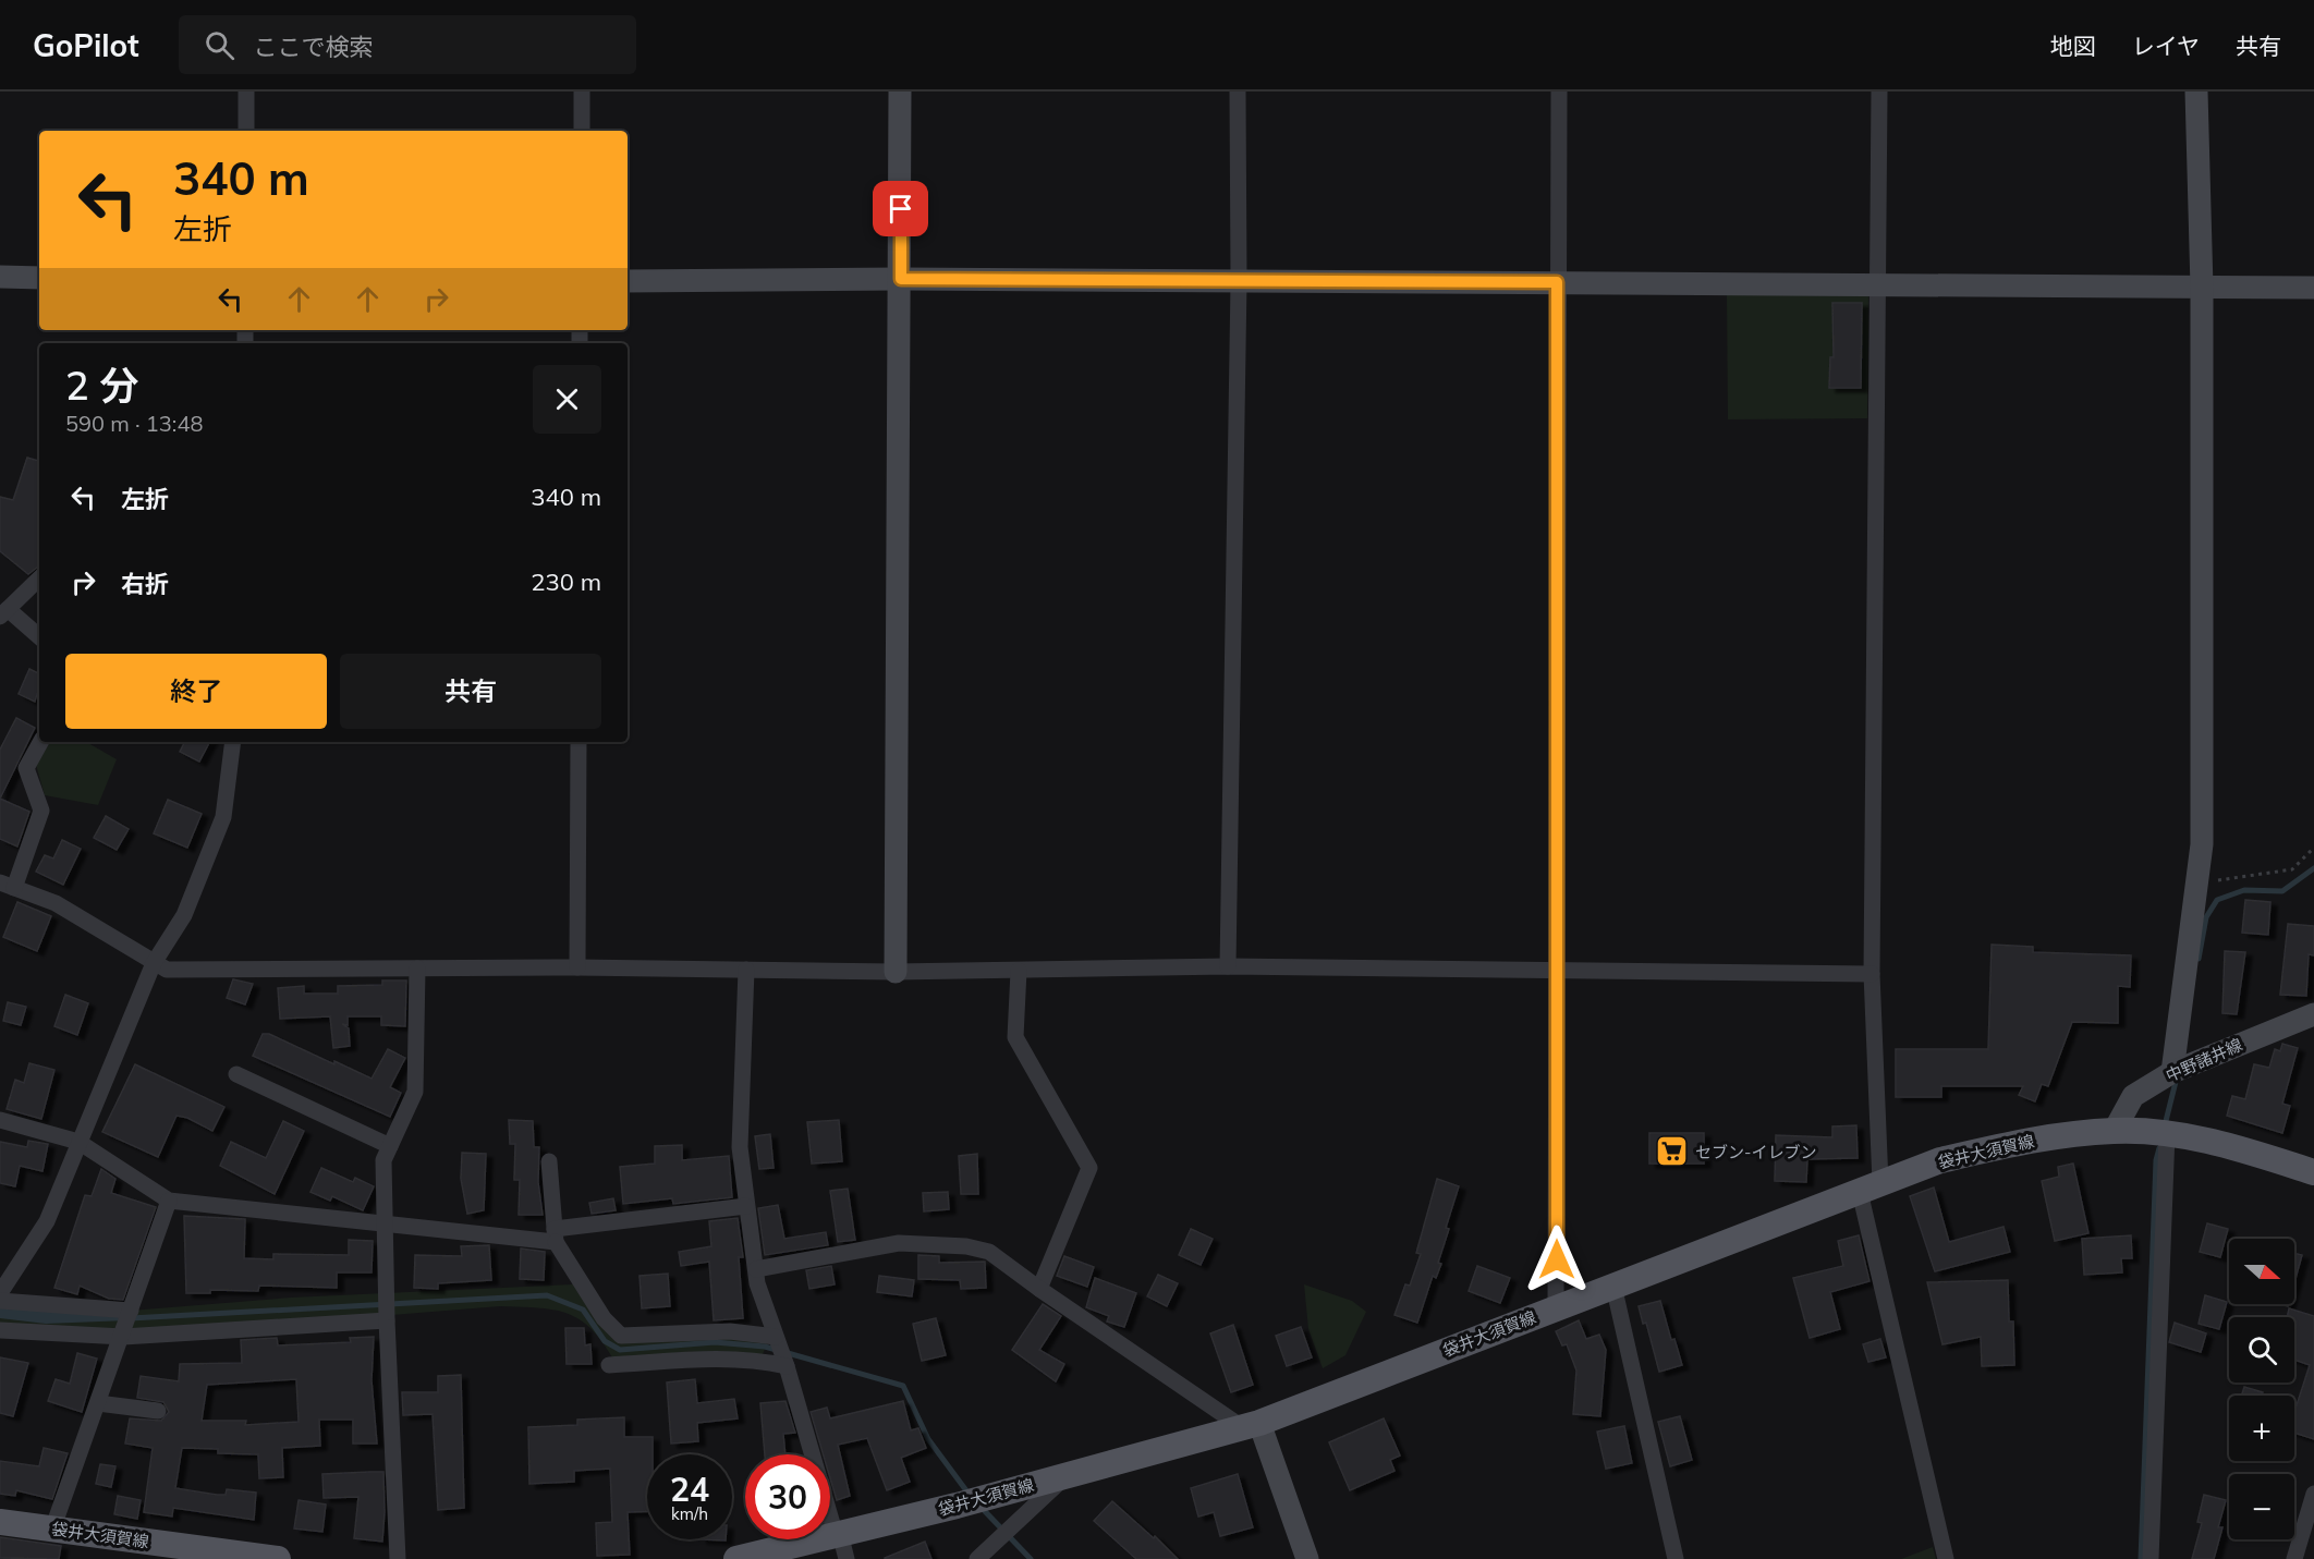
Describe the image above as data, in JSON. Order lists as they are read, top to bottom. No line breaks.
{"streets":{"main road":["袋井大須賀線"],"street":["中野諸井線"]},"crossings":[["中野諸井線","袋井大須賀線"]],"places":{"supermarket":["セブン-イレブン"]},"north":"right","page":{"header":"GoPilot","search":"ここで検索","nav":["地図","レイヤ","共有"],"turn":["340 m","左折"],"heading":["2 分","590 m · 13:48"],"list":[{"name":"左折","value":"340 m"},{"name":"右折","value":"230 m"}],"buttons":["終了","共有"],"map_buttons":["+","−"],"speed":"24 km/h","limit":"30"}}
